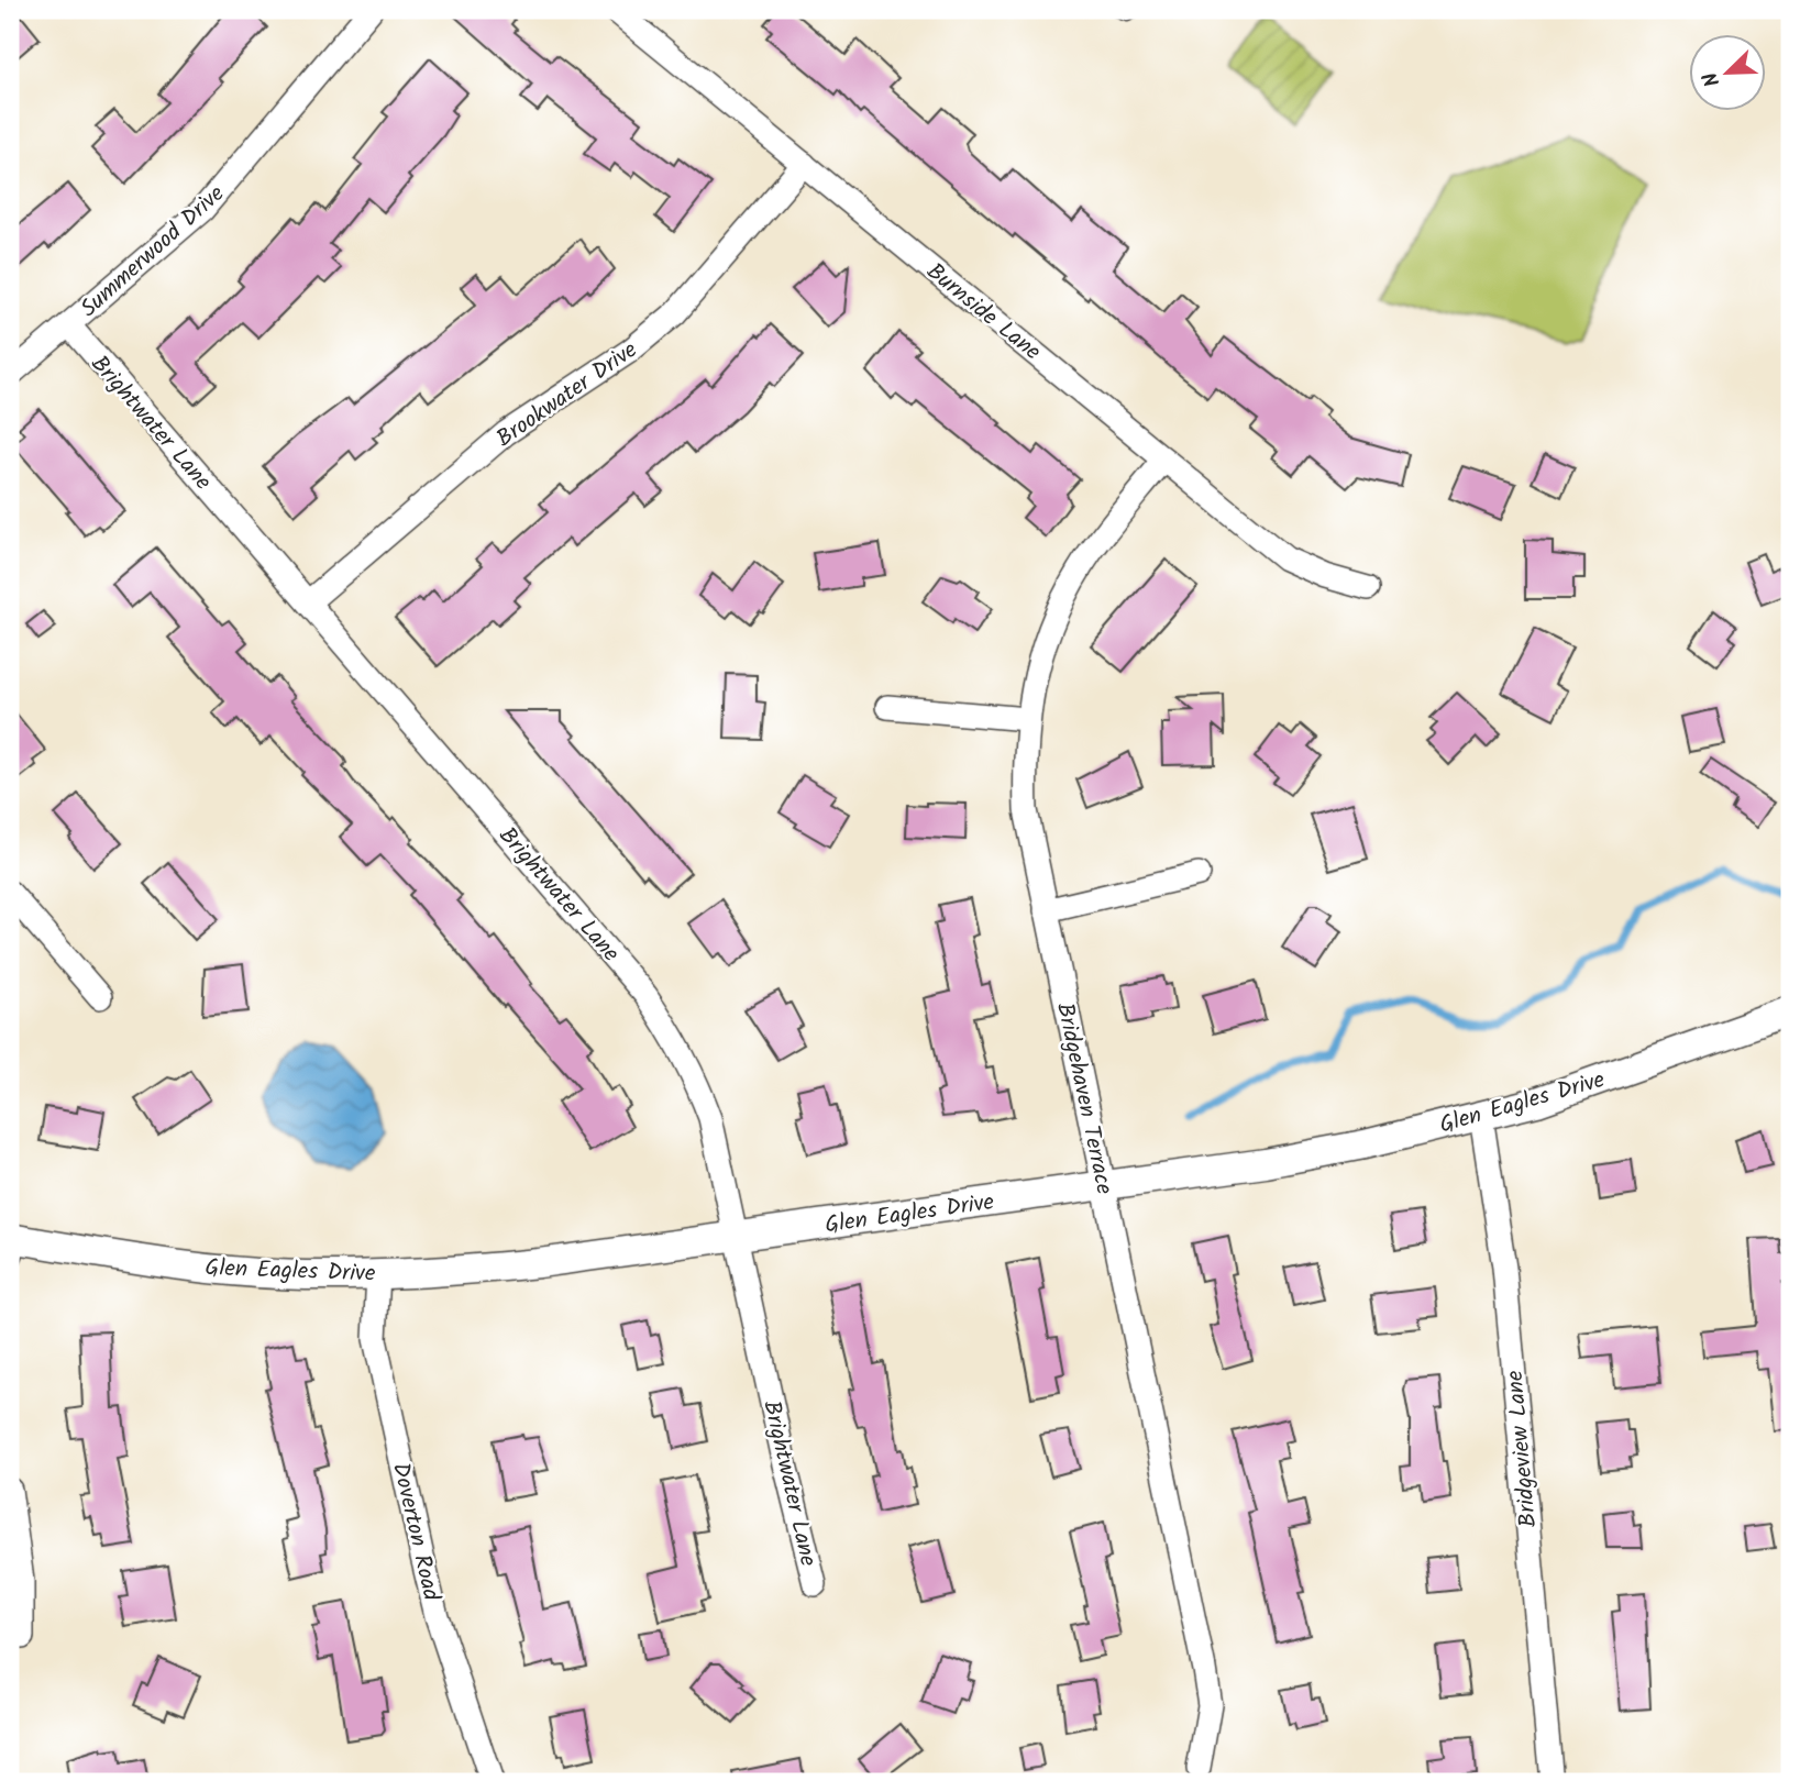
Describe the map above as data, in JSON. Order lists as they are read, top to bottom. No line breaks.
{"streets":{"street":["Summerwood Drive","Burnside Lane","Brookwater Drive","Brightwater Lane","Bridgehaven Terrace","Glen Eagles Drive","Bridgeview Lane","Doverton Road"]},"crossings":[["Summerwood Drive","Brightwater Lane"],["Burnside Lane","Brookwater Drive"],["Burnside Lane","Bridgehaven Terrace"],["Brookwater Drive","Brightwater Lane"],["Brightwater Lane","Glen Eagles Drive"],["Bridgehaven Terrace","Glen Eagles Drive"],["Glen Eagles Drive","Bridgeview Lane"],["Glen Eagles Drive","Doverton Road"]],"north":"bottom left"}
